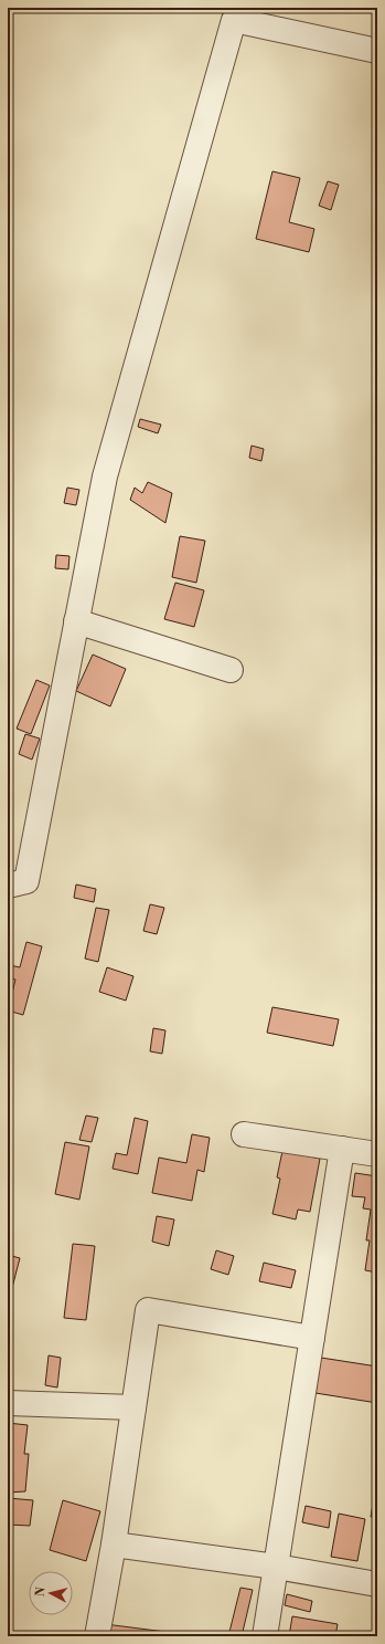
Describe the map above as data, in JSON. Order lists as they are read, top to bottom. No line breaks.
{"north":"left"}
